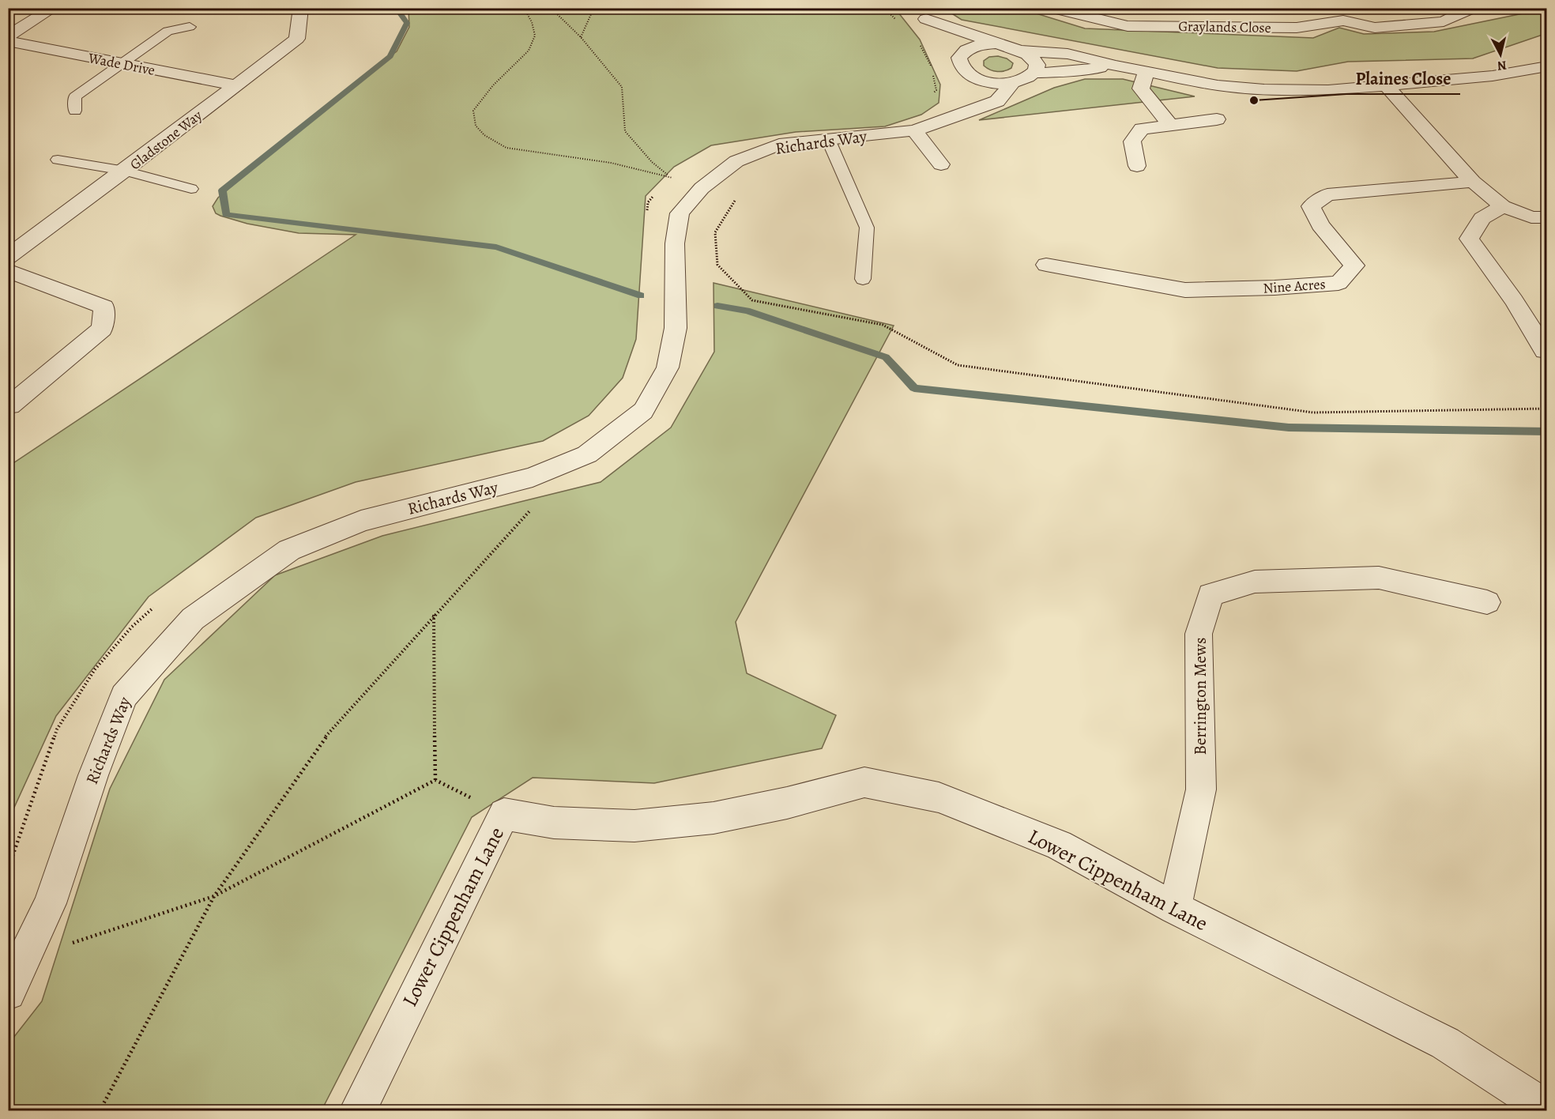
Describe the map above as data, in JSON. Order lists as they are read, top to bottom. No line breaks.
{"streets":{"street":["Graylands Close","Wade Drive","Gladstone Way","Richards Way","Nine Acres","Berrington Mews","Lower Cippenham Lane"]},"crossings":[["Wade Drive","Gladstone Way"],["Berrington Mews","Lower Cippenham Lane"]],"places":["Plaines Close"],"north":"bottom"}
